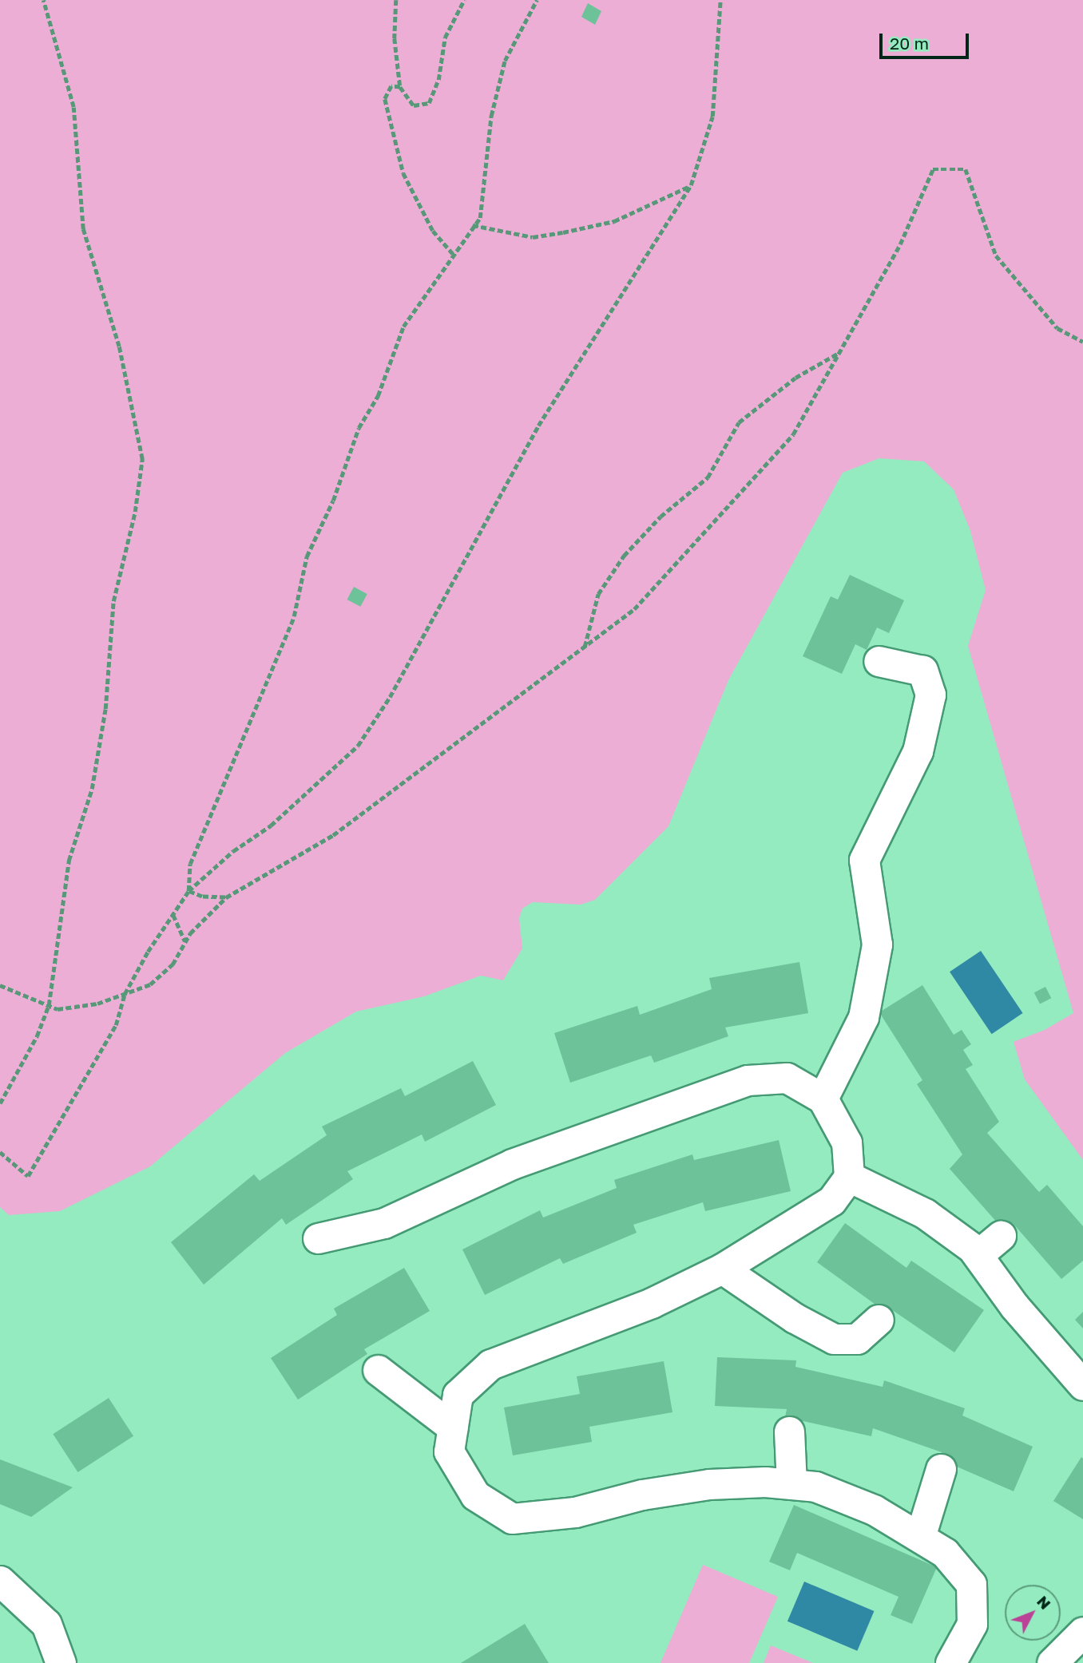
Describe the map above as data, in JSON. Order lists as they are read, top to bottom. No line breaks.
{"scale_bar":"20 m","north":"top right"}
